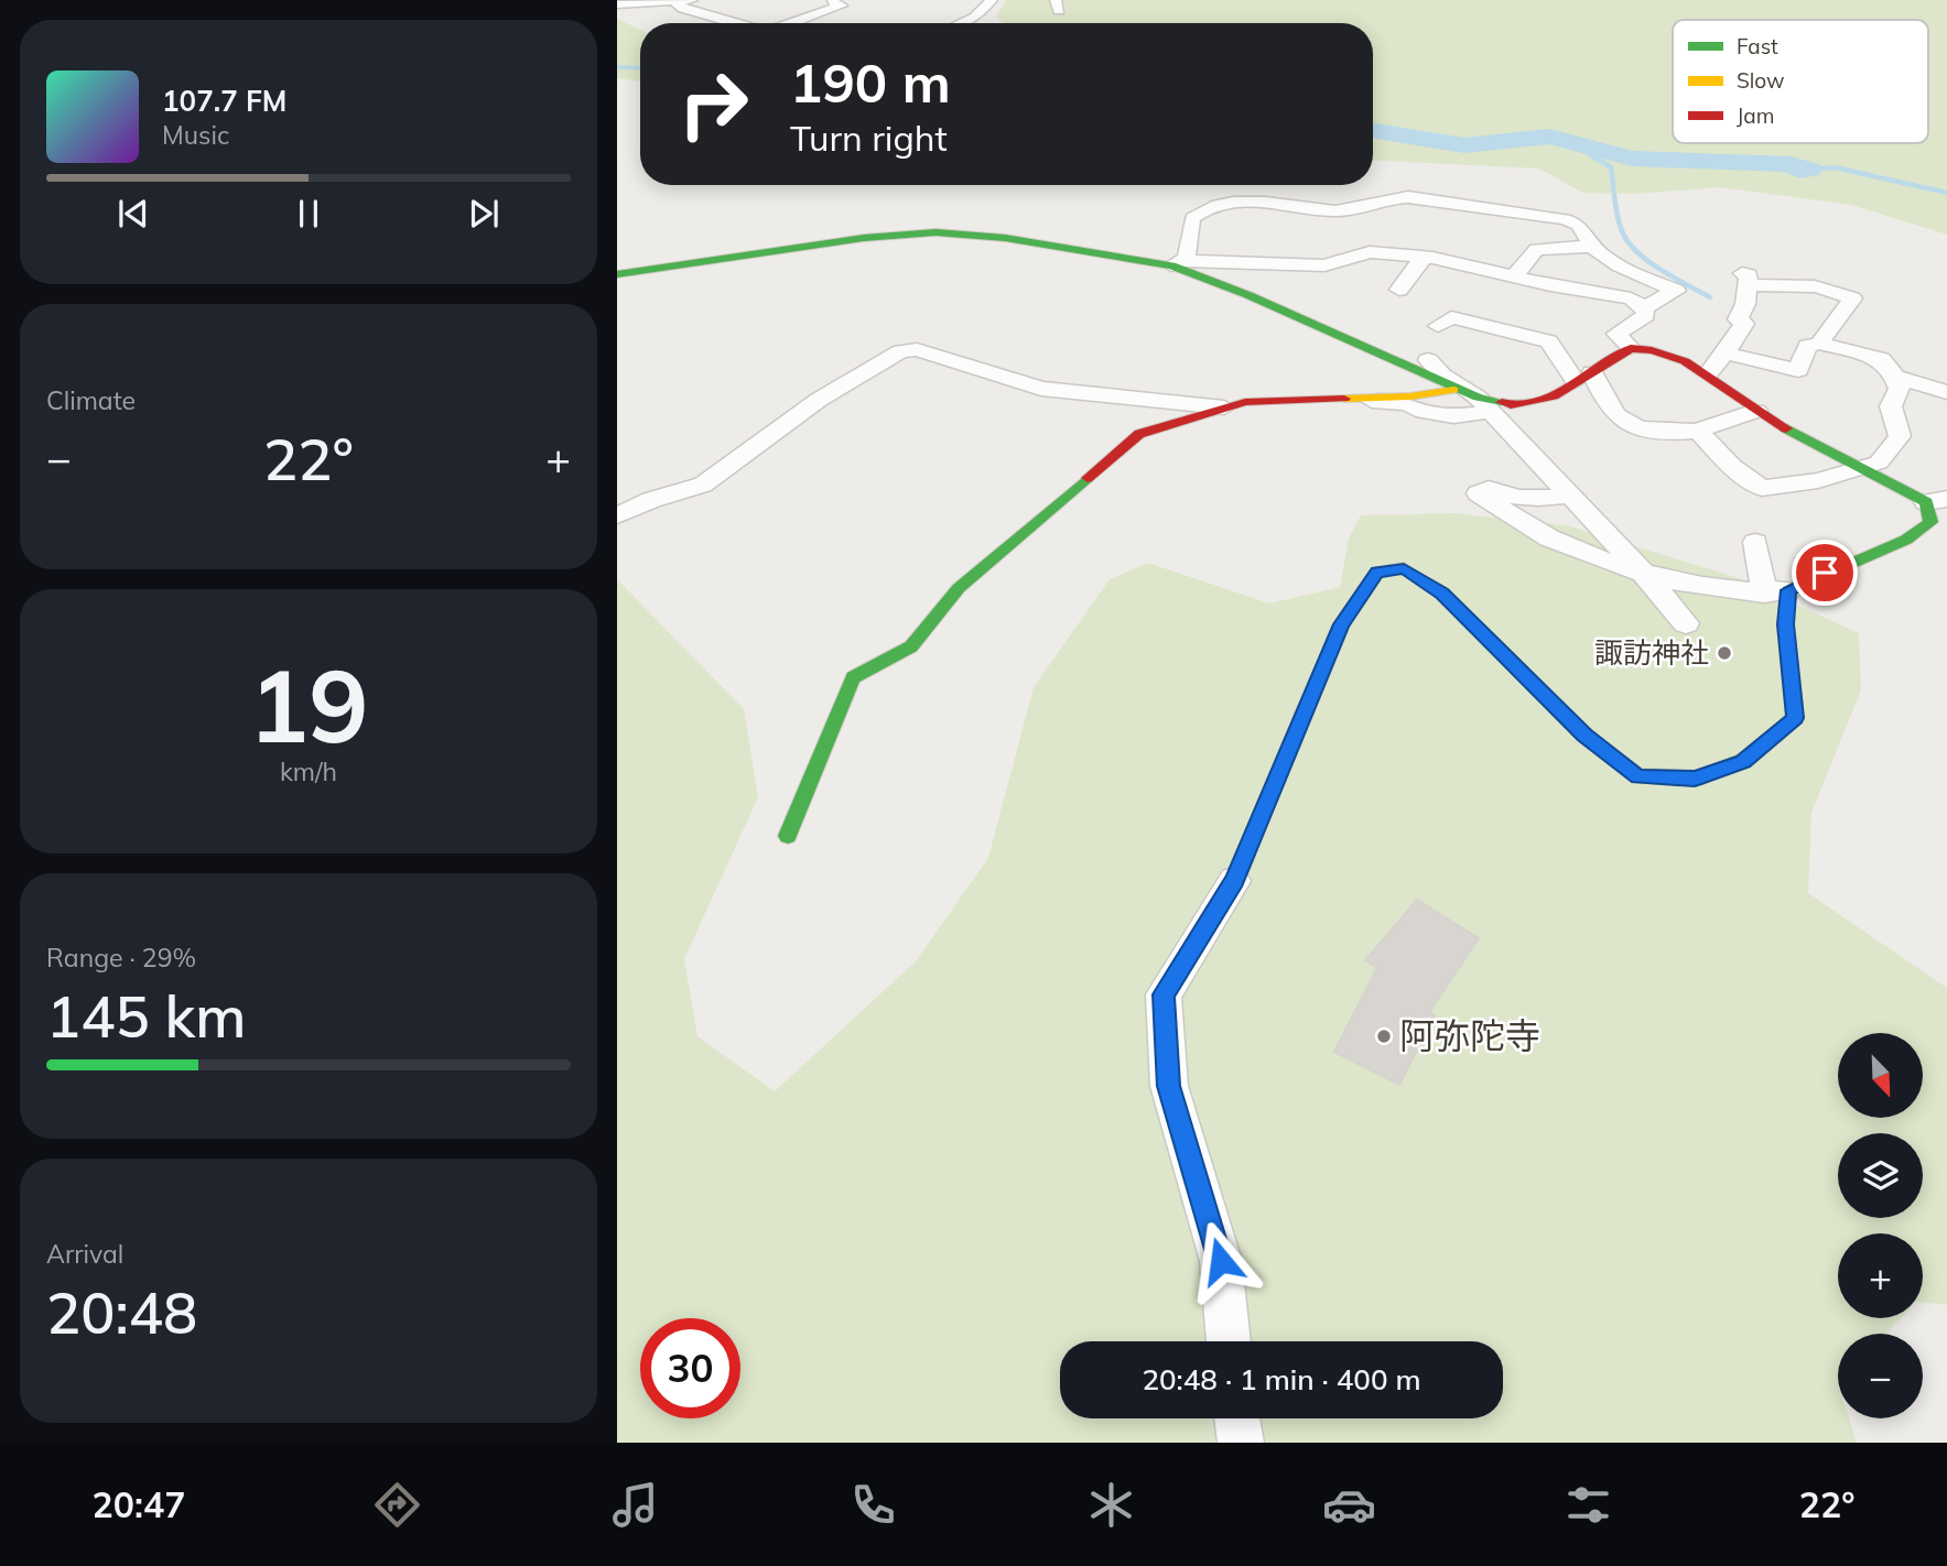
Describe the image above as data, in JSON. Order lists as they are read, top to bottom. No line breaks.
{"places":["諏訪神社","阿弥陀寺"],"legend":["Fast","Slow","Jam"],"north":"bottom right","page":{"turn":["190 m","Turn right"],"song":["107.7 FM","Music"],"tile":["Climate",["19","km/h"],["Range · 29%","145 km"],["Arrival","20:48"]],"heat":["−","22°","+"],"map_buttons":["+","−"],"limit":"30","trip":"20:48 · 1 min · 400 m","tabs":["20:47","22°"]}}
